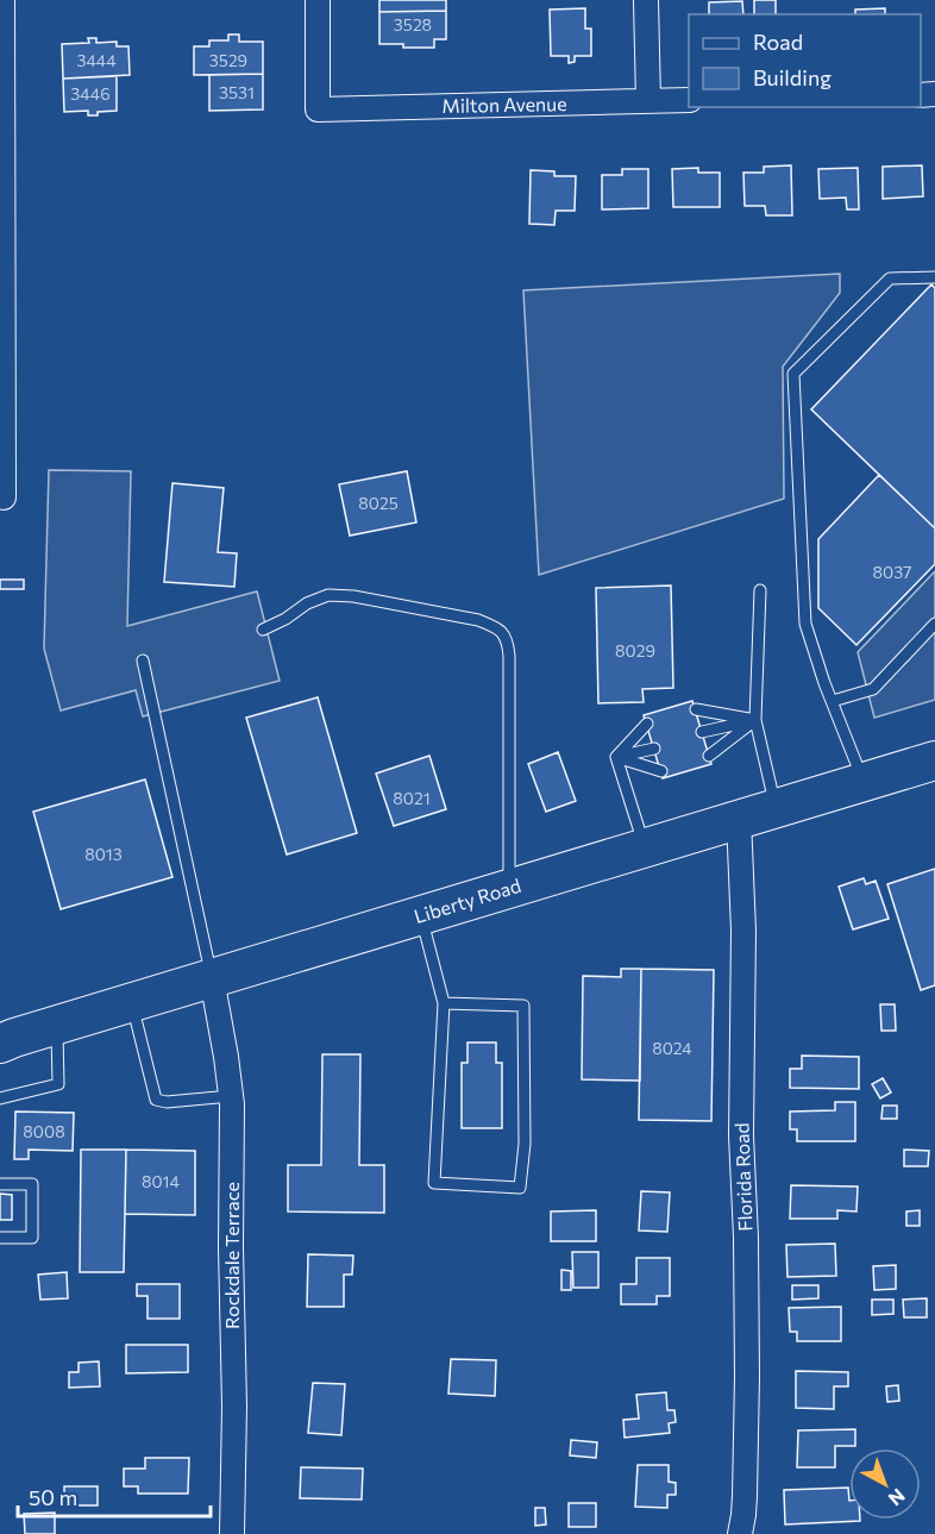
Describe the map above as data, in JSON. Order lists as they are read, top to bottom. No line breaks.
{"streets":{"main road":["Liberty Road"],"street":["Milton Avenue","Florida Road","Rockdale Terrace"]},"crossings":[["Liberty Road","Florida Road"],["Liberty Road","Rockdale Terrace"]],"house_numbers":["3528","3444","3529","3531","3446","8025","8037","8029","8021","8013","8024","8008","8014"],"legend":["Road","Building"],"scale_bar":"50 m","north":"bottom right"}
